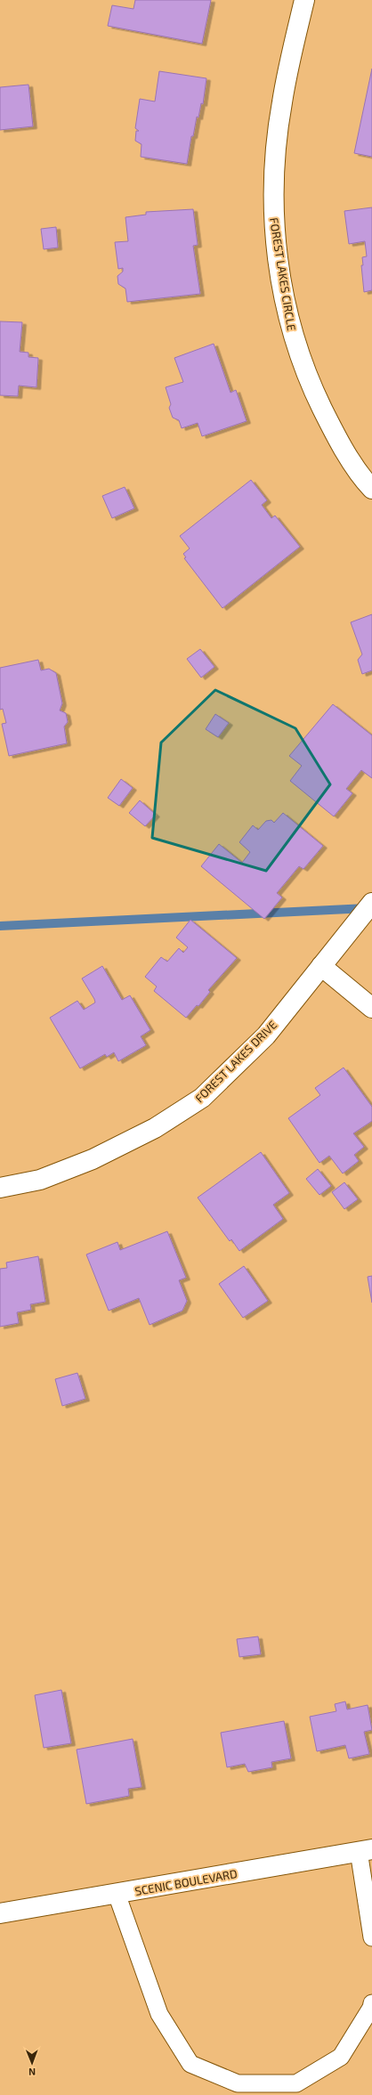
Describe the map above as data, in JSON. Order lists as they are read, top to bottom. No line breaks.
{"streets":{"street":["FOREST LAKES CIRCLE","FOREST LAKES DRIVE","SCENIC BOULEVARD"]},"north":"bottom"}
